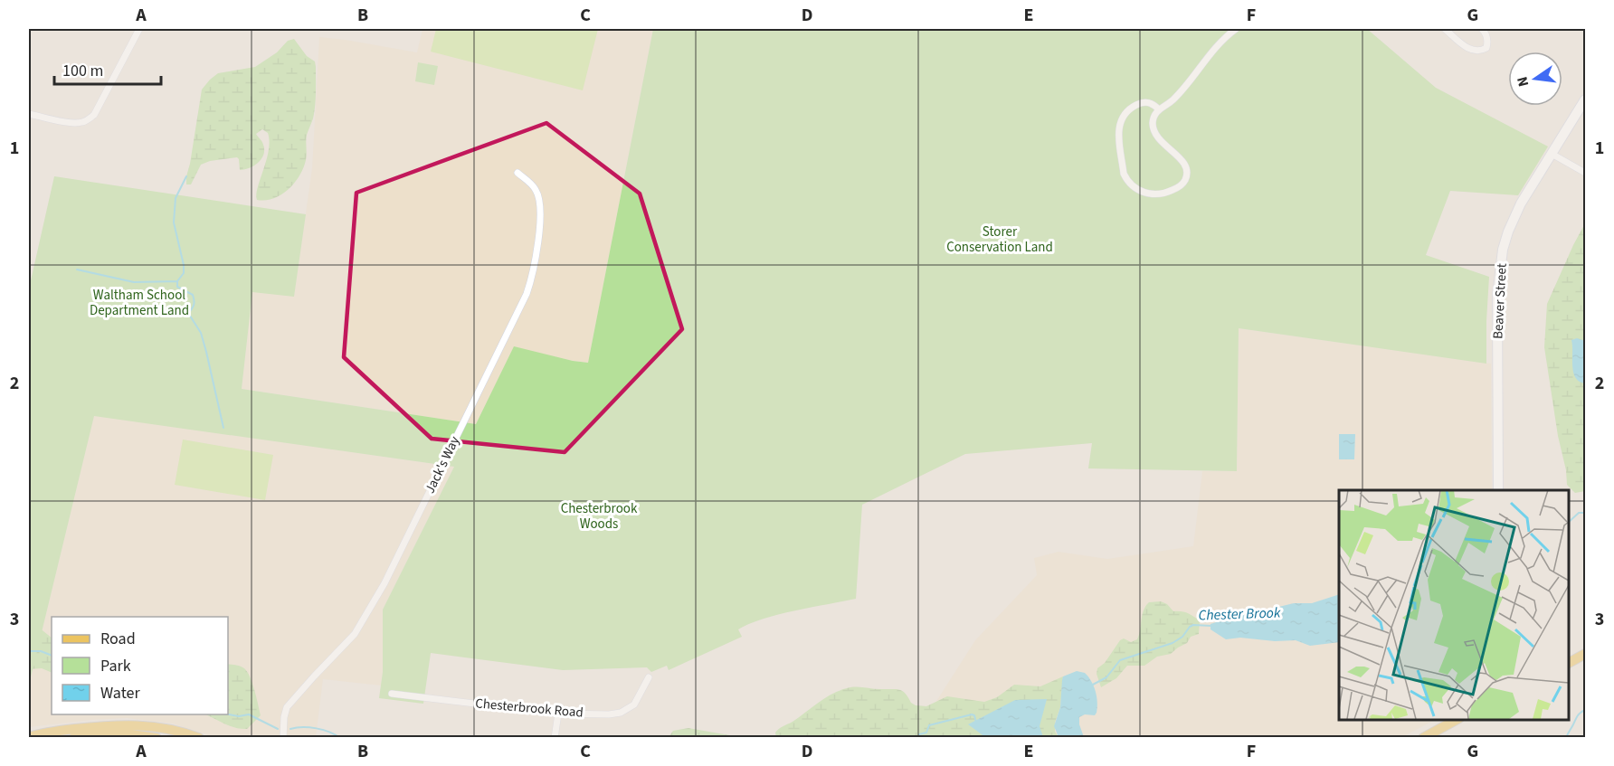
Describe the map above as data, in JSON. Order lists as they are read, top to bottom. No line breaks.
{"streets":{"main road":["Beaver Street"],"street":["Jack's Way","Chesterbrook Road"]},"water":["Chester Brook"],"parks":["Storer Conservation Land","Waltham School Department Land","Chesterbrook Woods"],"legend":["Road","Park","Water"],"scale_bar":"100 m","north":"left","grid":{"columns":["A","B","C","D","E","F","G"],"rows":["1","2","3"]}}
